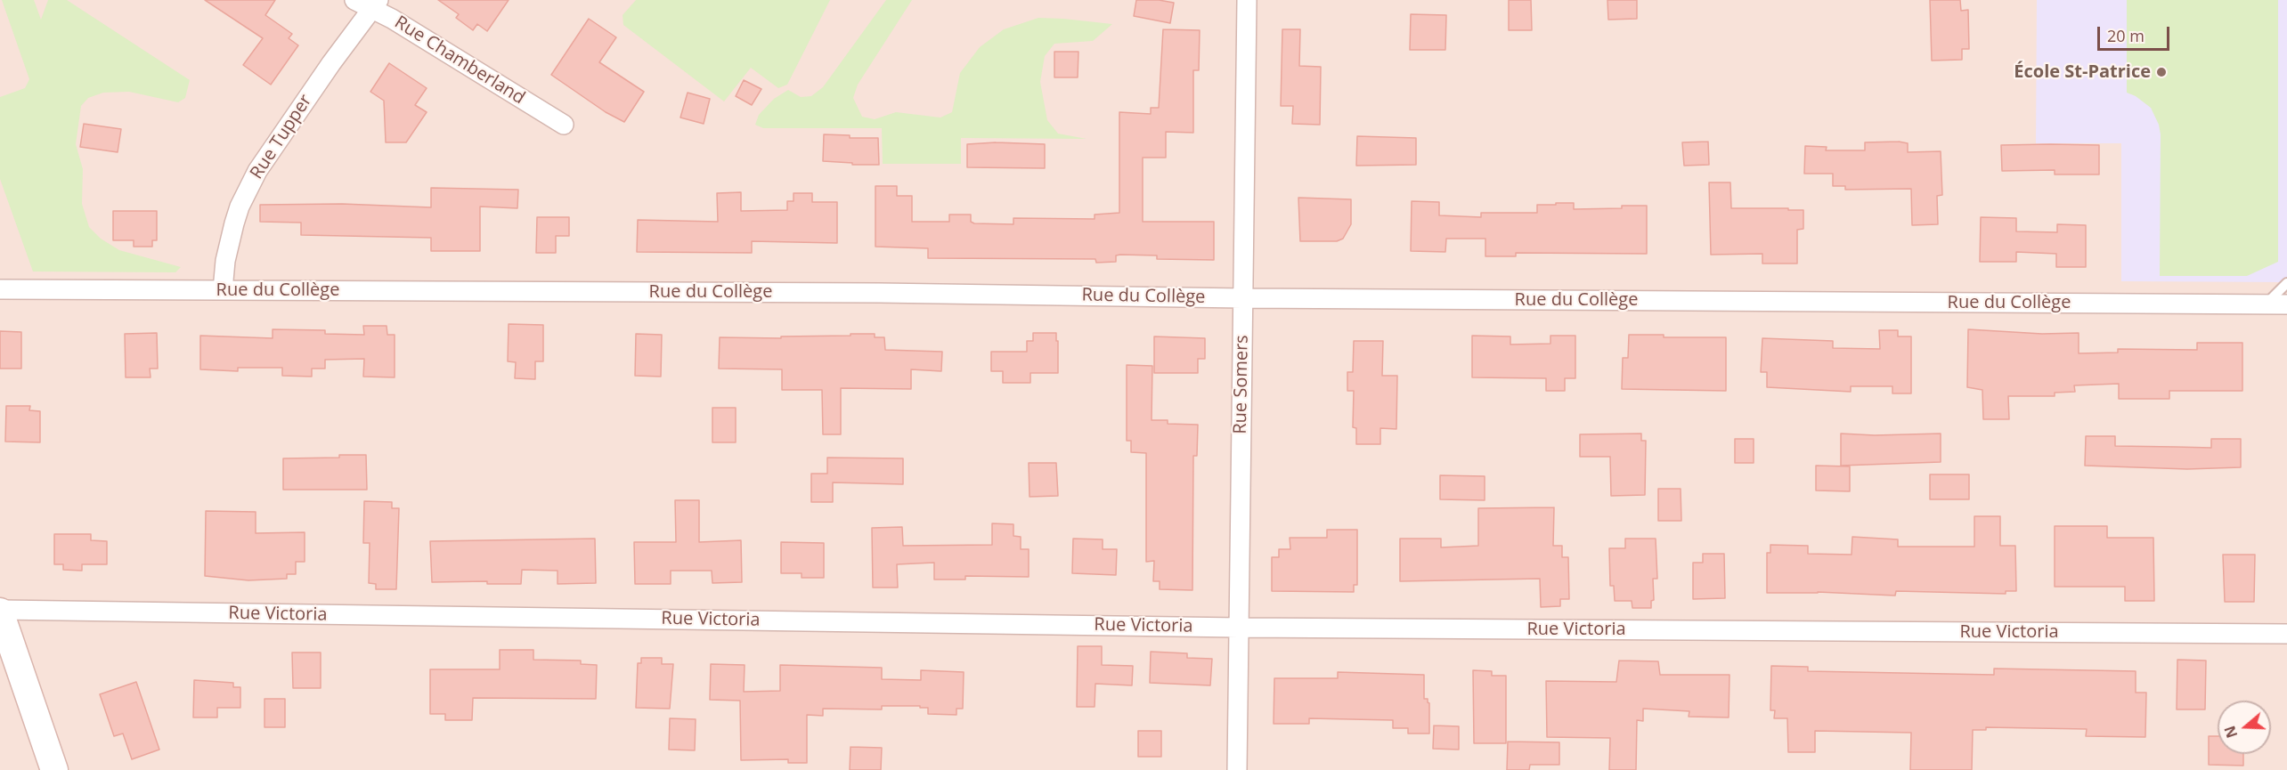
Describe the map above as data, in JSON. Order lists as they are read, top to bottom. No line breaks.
{"streets":{"street":["Rue Chamberland","Rue Tupper","Rue du Collège","Rue Somers","Rue Victoria"]},"crossings":[["Rue Chamberland","Rue Tupper"],["Rue Tupper","Rue du Collège"],["Rue du Collège","Rue Somers"],["Rue Somers","Rue Victoria"]],"places":["École St-Patrice"],"scale_bar":"20 m","north":"left"}
